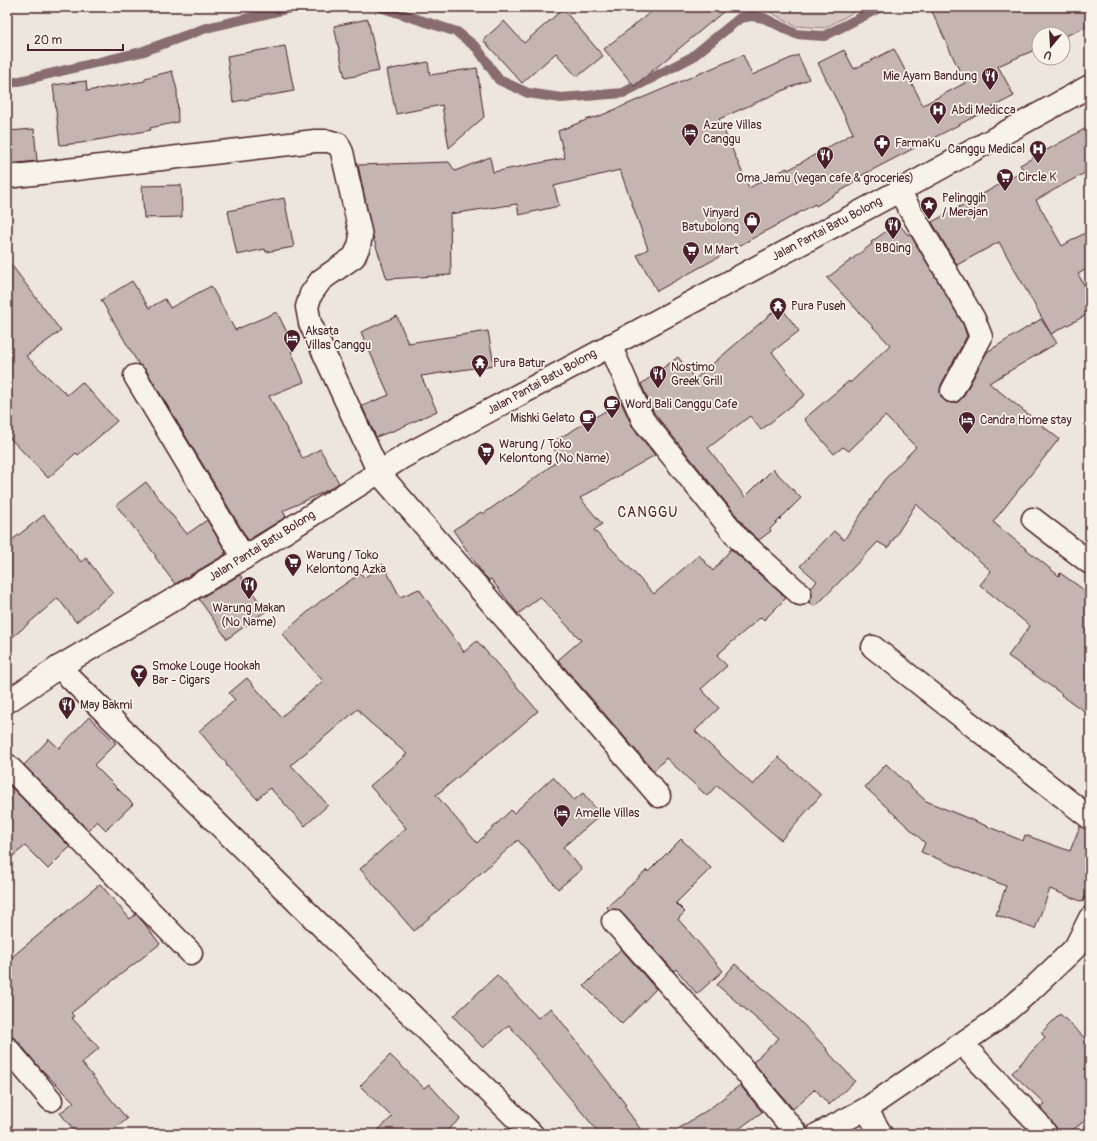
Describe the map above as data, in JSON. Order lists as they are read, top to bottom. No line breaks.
{"streets":{"street":["Jalan Pantai Batu Bolong"]},"districts":["CANGGU"],"places":{"restaurant":["Mie Ayam Bandung","Oma Jamu (vegan cafe & groceries)","BBQing","Nostimo Greek Grill","Warung Makan (No Name)","May Bakmi"],"hospital":["Abdi Medicca","Canggu Medical"],"hotel":["Azure Villas Canggu","Aksata Villas Canggu","Candra Home stay","Amelle Villas"],"pharmacy":["FarmaKu"],"supermarket":["Circle K","M Mart","Warung / Toko Kelontong (No Name)","Warung / Toko Kelontong Azka"],"place":["Pelinggih / Merajan"],"shop":["Vinyard Batubolong"],"temple":["Pura Puseh","Pura Batur"],"cafe":["Word Bali Canggu Cafe","Mishki Gelato"],"bar":["Smoke Louge Hookah Bar - Cigars"]},"scale_bar":"20 m","north":"bottom"}
